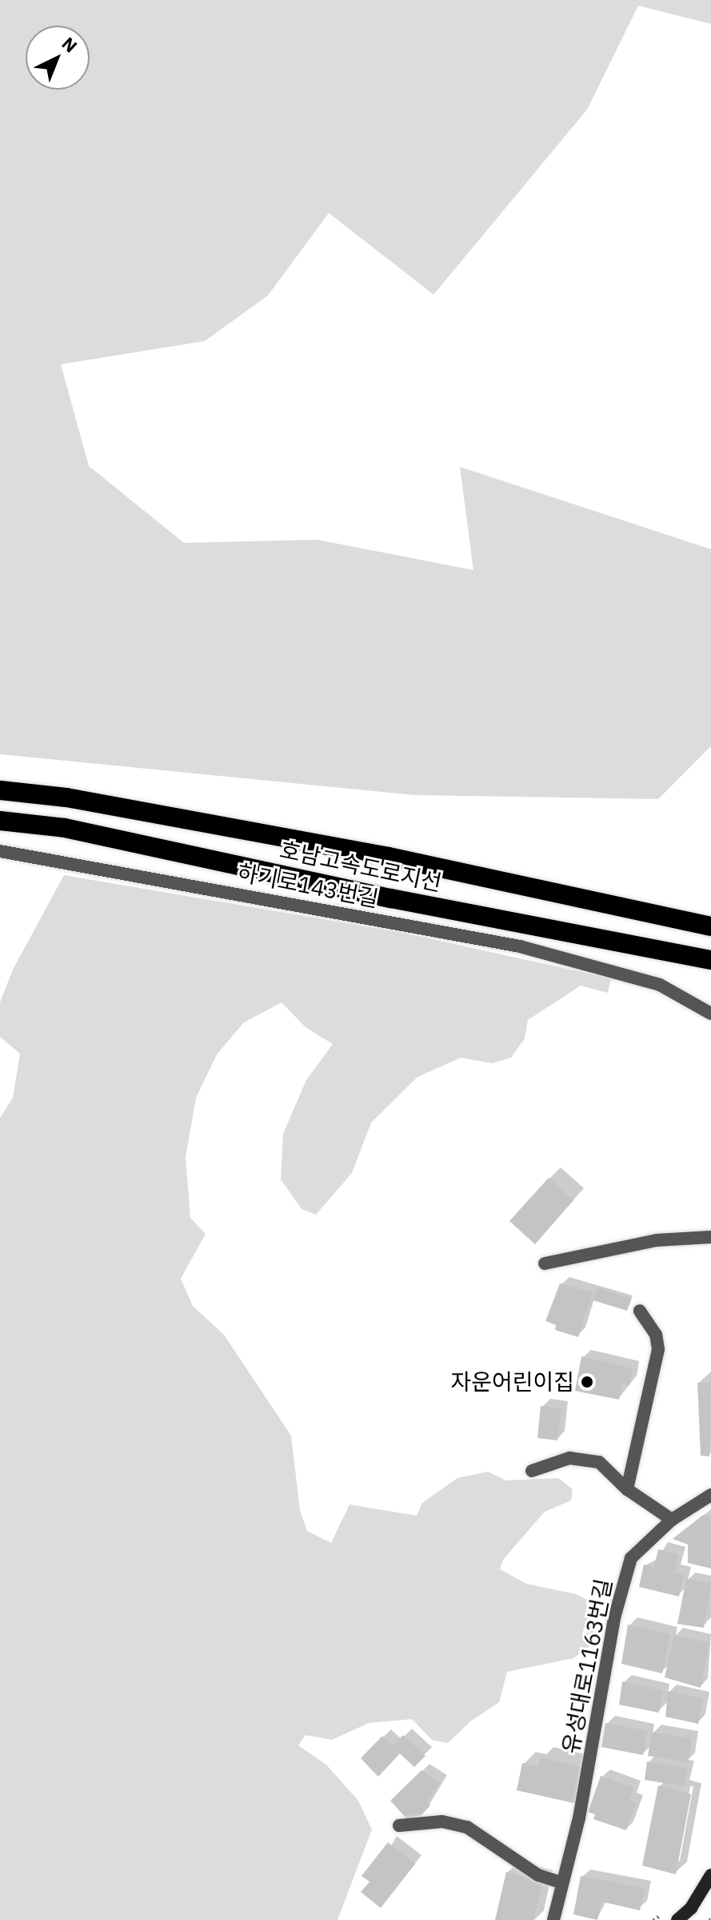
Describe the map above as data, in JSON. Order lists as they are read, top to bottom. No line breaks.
{"streets":{"highway":["호남고속도로지선"],"lane":["하기로143번길","유성대로1163번길"]},"places":["자운어린이집"],"north":"top right"}
